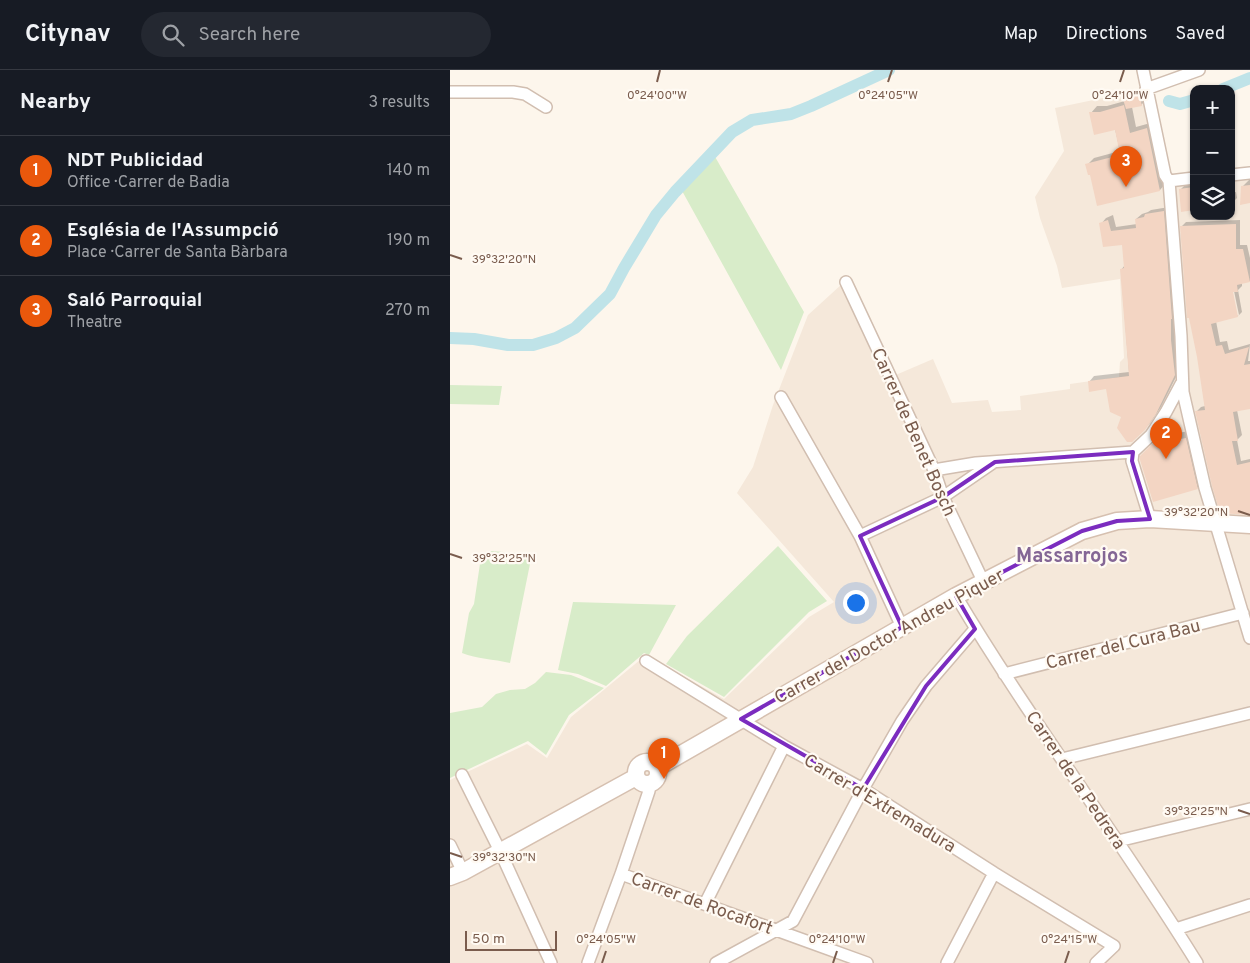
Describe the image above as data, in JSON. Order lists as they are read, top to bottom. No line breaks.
{"streets":{"street":["Carrer de Benet Bosch","Carrer del Doctor Andreu Piquer","Carrer del Cura Bau","Carrer de la Pedrera","Carrer d'Extremadura","Carrer de Rocafort"]},"crossings":[["Carrer de Benet Bosch","Carrer del Doctor Andreu Piquer"],["Carrer del Doctor Andreu Piquer","Carrer de la Pedrera"],["Carrer del Doctor Andreu Piquer","Carrer d'Extremadura"],["Carrer del Cura Bau","Carrer de la Pedrera"]],"districts":["Massarrojos"],"scale_bar":"50 m","page":{"header":"Citynav","search":"Search here","nav":["Map","Directions","Saved"],"heading":["Nearby","3 results"],"map_buttons":["+","−"],"list":[{"mark":"1","name":"NDT Publicidad","note":"Office · Carrer de Badia","value":"140 m"},{"mark":"2","name":"Església de l'Assumpció","note":"Place · Carrer de Santa Bàrbara","value":"190 m"},{"mark":"3","name":"Saló Parroquial","note":"Theatre","value":"270 m"}],"pins":["3","2","1"],"scale":"50 m"},"coordinates":["0°24'00\"W","0°24'05\"W","0°24'10\"W","39°32'20\"N","39°32'25\"N","39°32'30\"N","0°24'15\"W"]}
